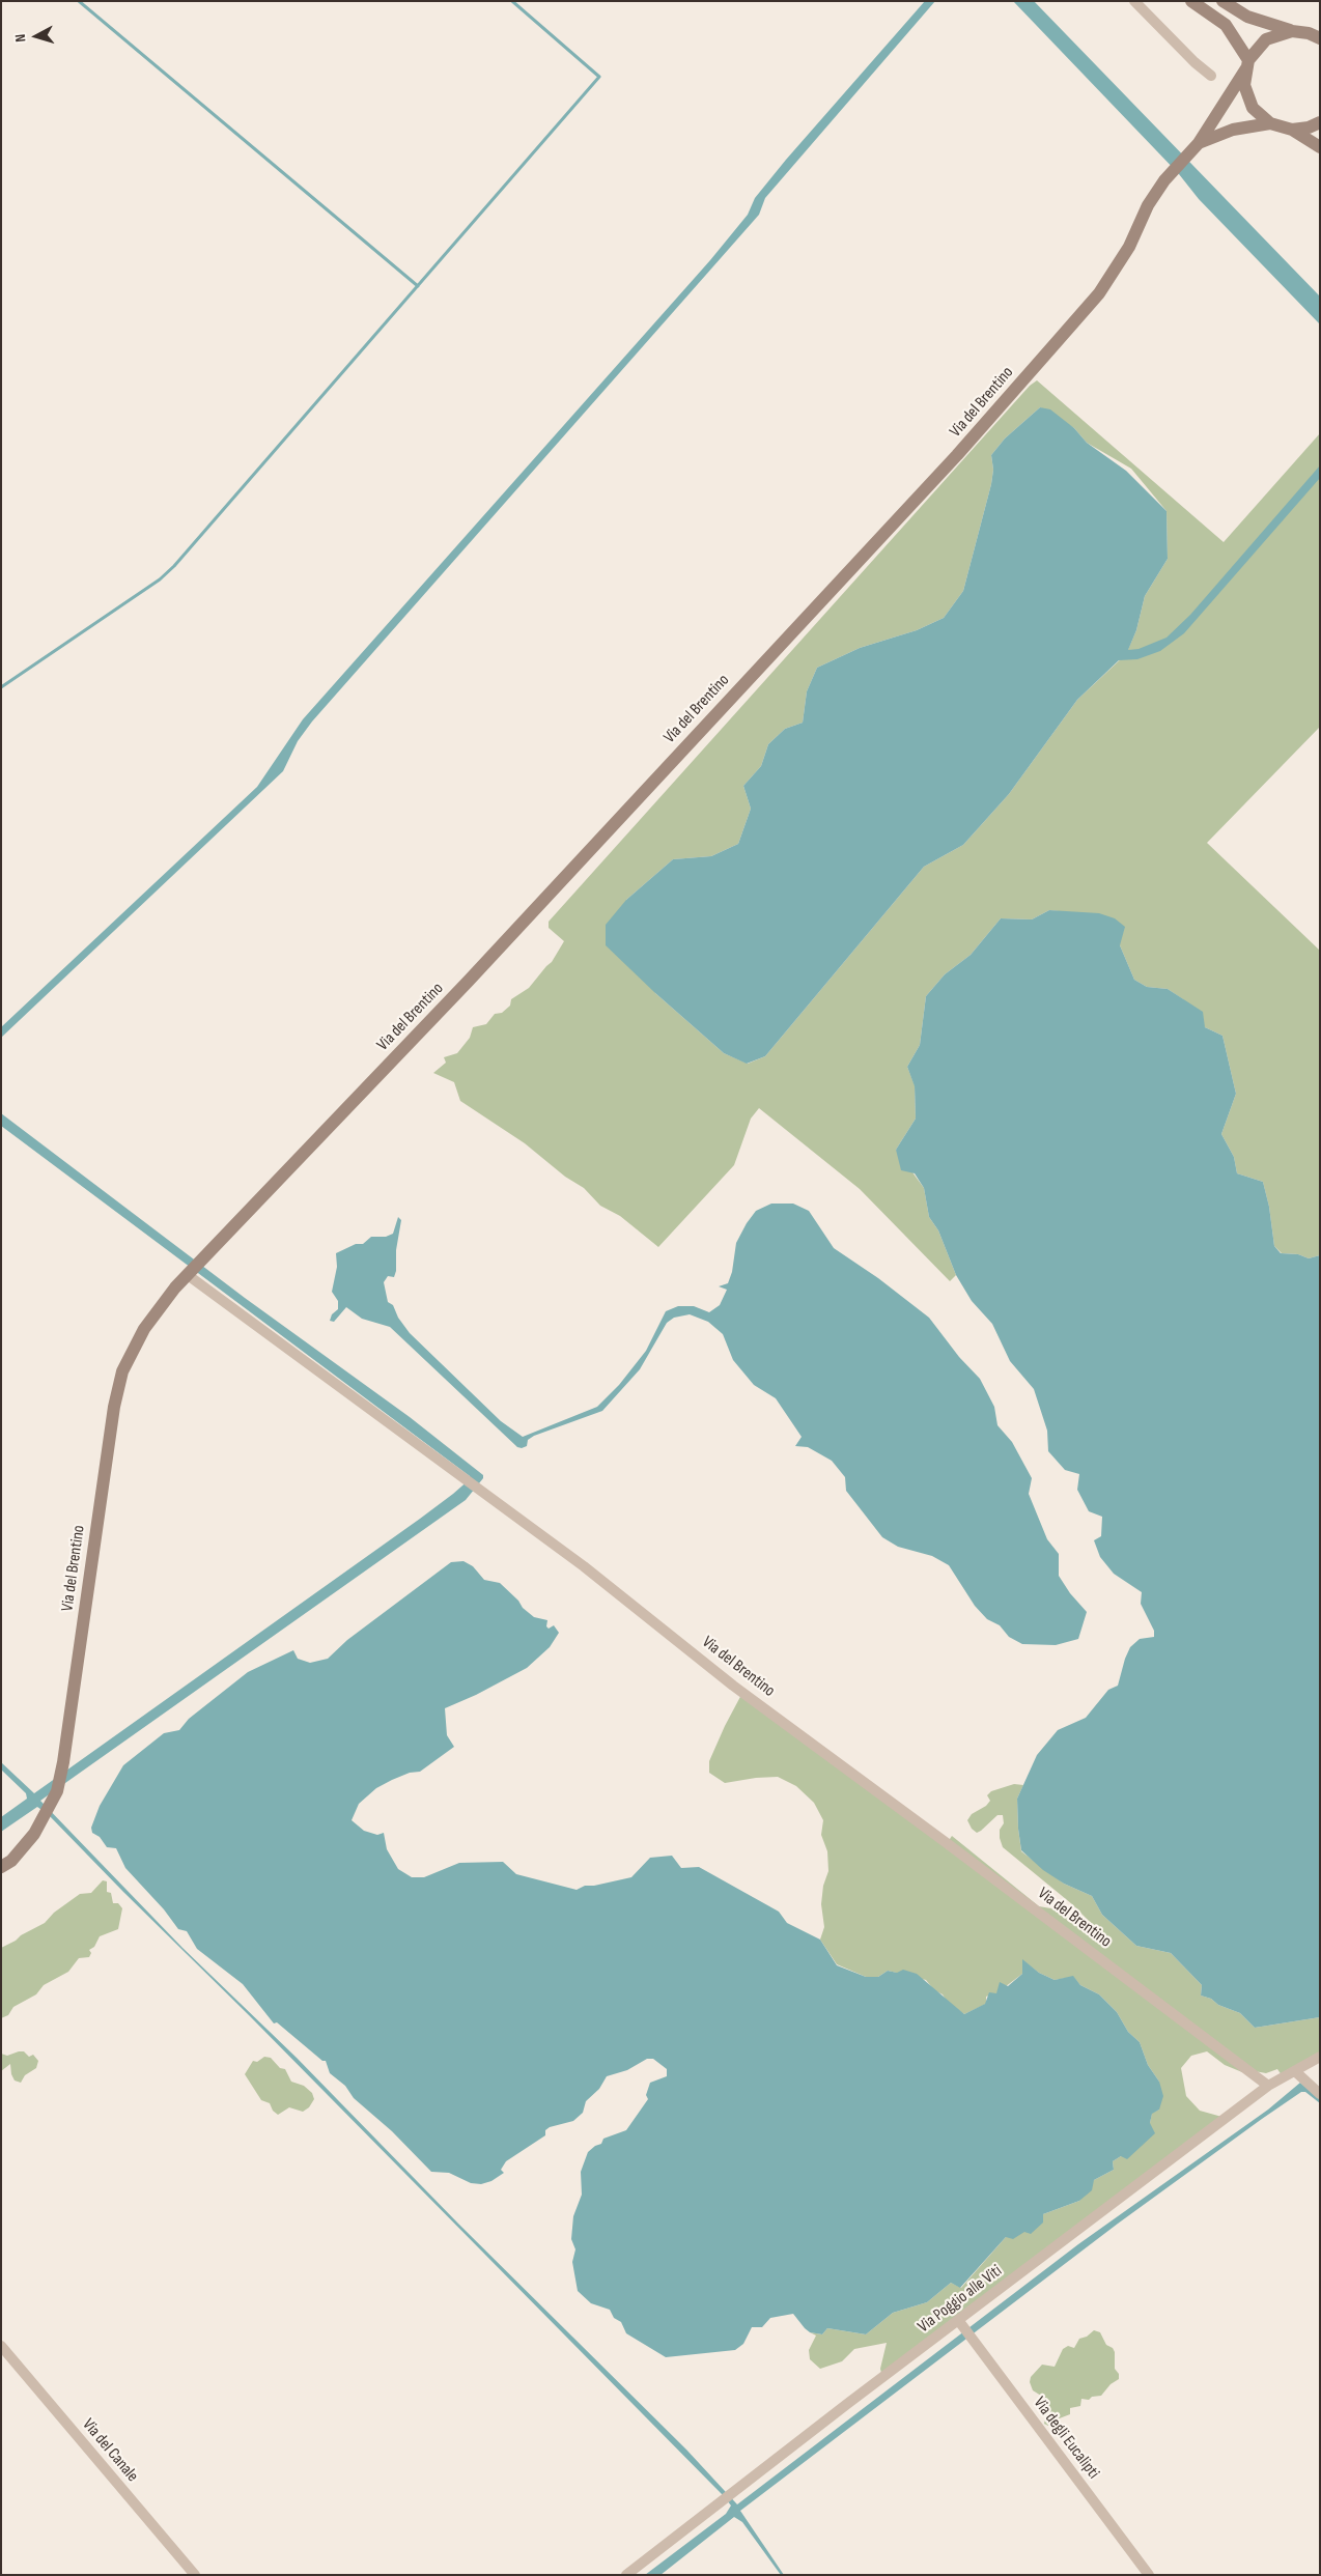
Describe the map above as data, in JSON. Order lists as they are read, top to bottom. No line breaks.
{"streets":{"street":["Via del Brentino","Via Poggio alle Viti","Via degli Eucalipti","Via del Canale"]},"crossings":[["Via del Brentino","Via Poggio alle Viti"],["Via Poggio alle Viti","Via degli Eucalipti"]],"north":"left"}
